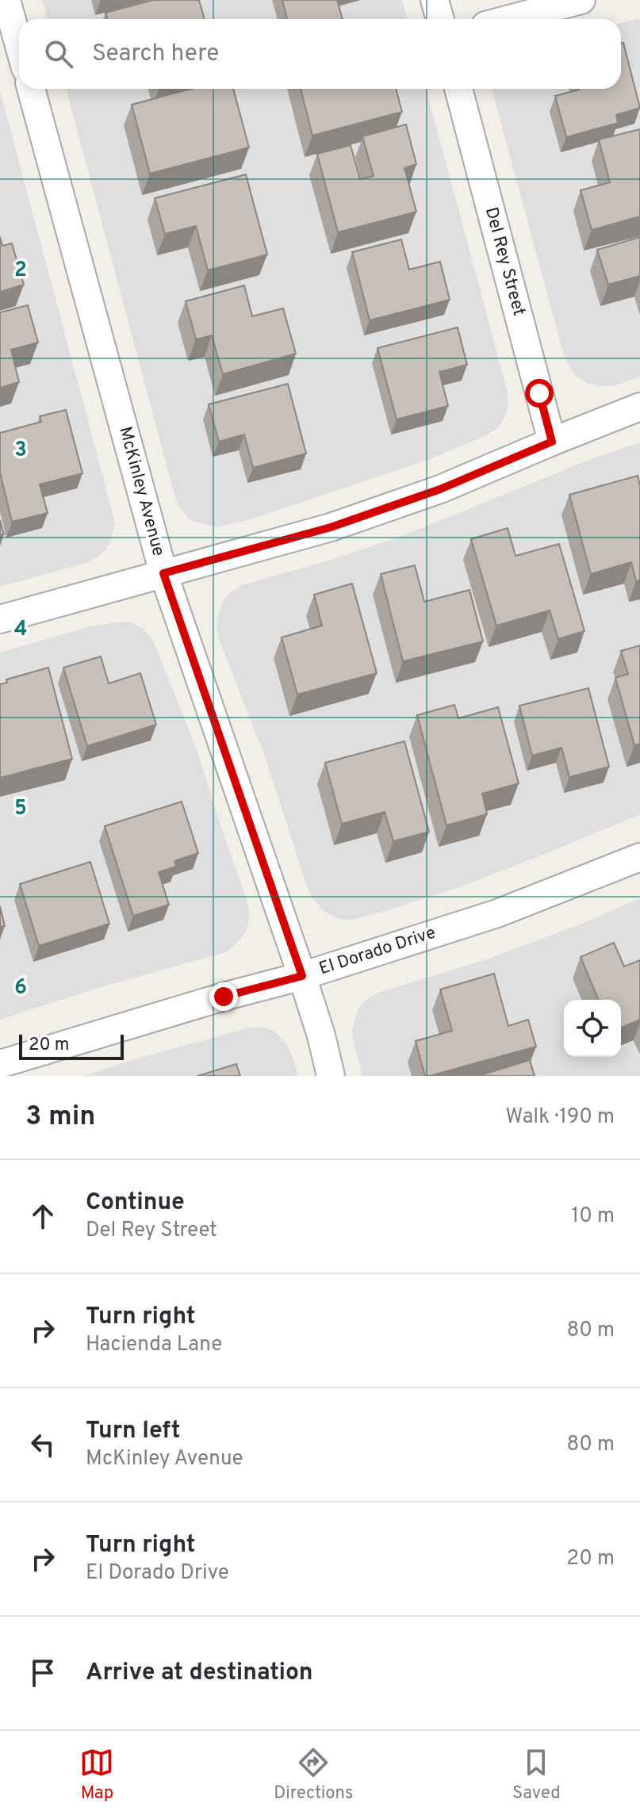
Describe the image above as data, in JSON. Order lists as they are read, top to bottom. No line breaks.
{"streets":{"street":["Del Rey Street","McKinley Avenue","El Dorado Drive"]},"crossings":[["McKinley Avenue","El Dorado Drive"]],"scale_bar":"20 m","page":{"search":"Search here","scale":"20 m","heading":["3 min","Walk · 190 m"],"list":[["Continue","Del Rey Street","10 m"],["Turn right","Hacienda Lane","80 m"],["Turn left","McKinley Avenue","80 m"],["Turn right","El Dorado Drive","20 m"],"Arrive at destination"],"nav":["Map","Directions","Saved"]},"grid":{"rows":["2","3","4","5","6"]}}
